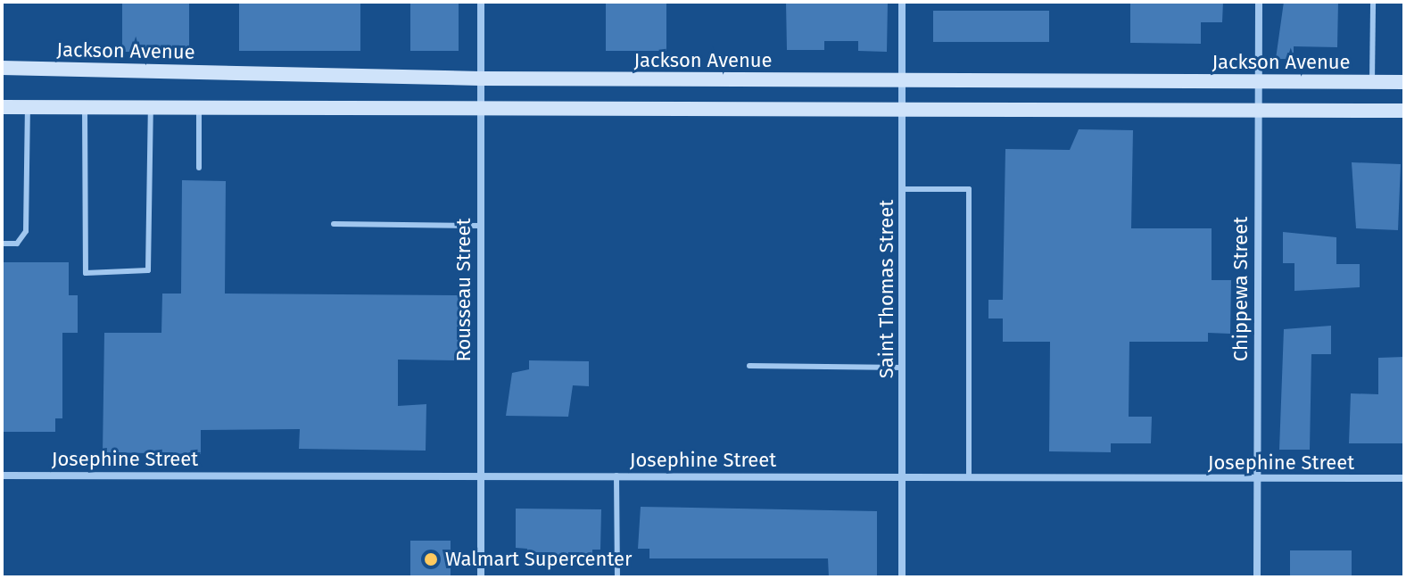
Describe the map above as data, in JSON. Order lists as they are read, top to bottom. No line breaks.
{"streets":{"street":["Jackson Avenue","Saint Thomas Street","Chippewa Street","Rousseau Street","Josephine Street"]},"crossings":[["Jackson Avenue","Saint Thomas Street"],["Jackson Avenue","Chippewa Street"],["Jackson Avenue","Rousseau Street"],["Saint Thomas Street","Josephine Street"],["Chippewa Street","Josephine Street"],["Rousseau Street","Josephine Street"]],"places":["Walmart Supercenter"]}
